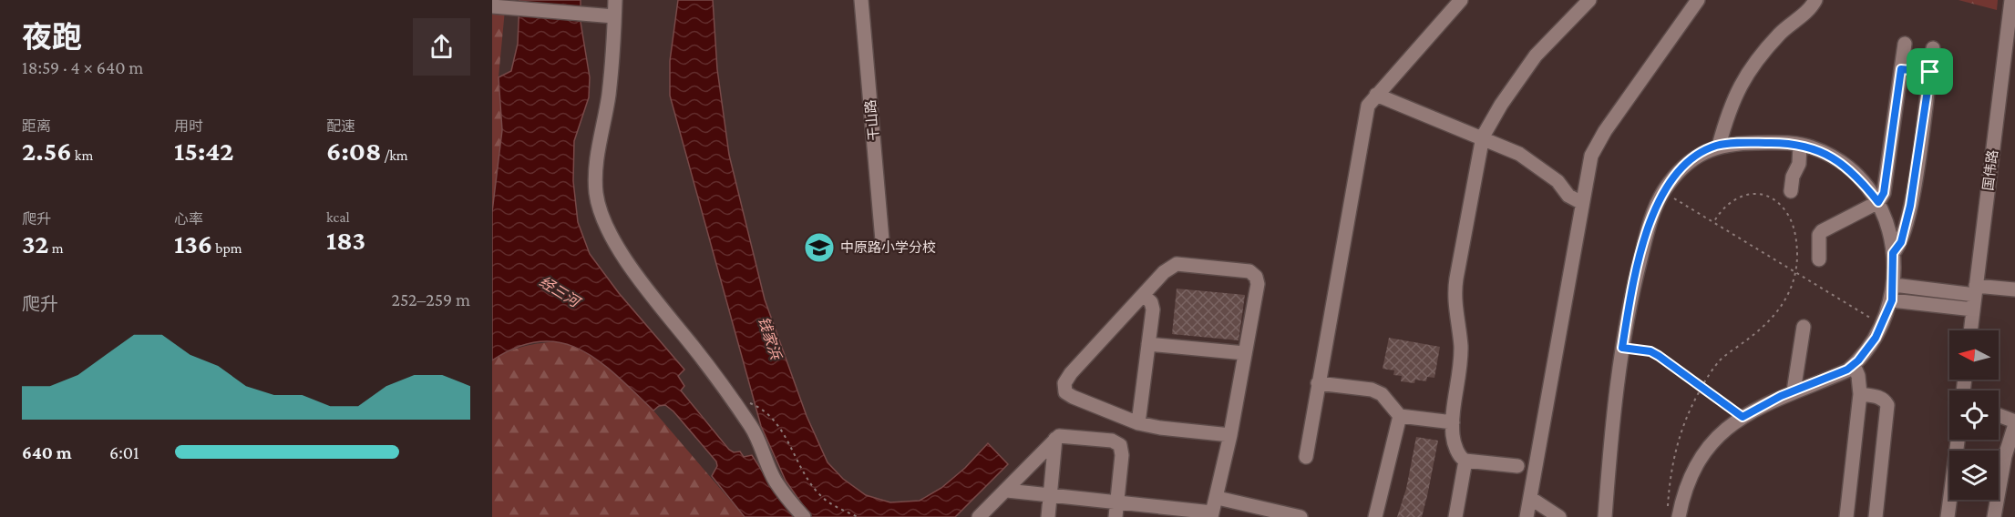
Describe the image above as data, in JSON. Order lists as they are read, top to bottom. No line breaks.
{"streets":{"street":["干山路","国伟路"]},"water":["经三河","钱家浜"],"places":{"school or university":["中原路小学分校"]},"north":"left","page":{"heading":["夜跑","18:59 · 4 × 640 m"],"stats":[["距离","2.56 km"],["用时","15:42"],["配速","6:08 /km"],["爬升","32 m"],["心率","136 bpm"],["kcal","183"]],"chart":["爬升","252–259 m"],"list":[{"name":"640 m","note":"6:01"}]}}
